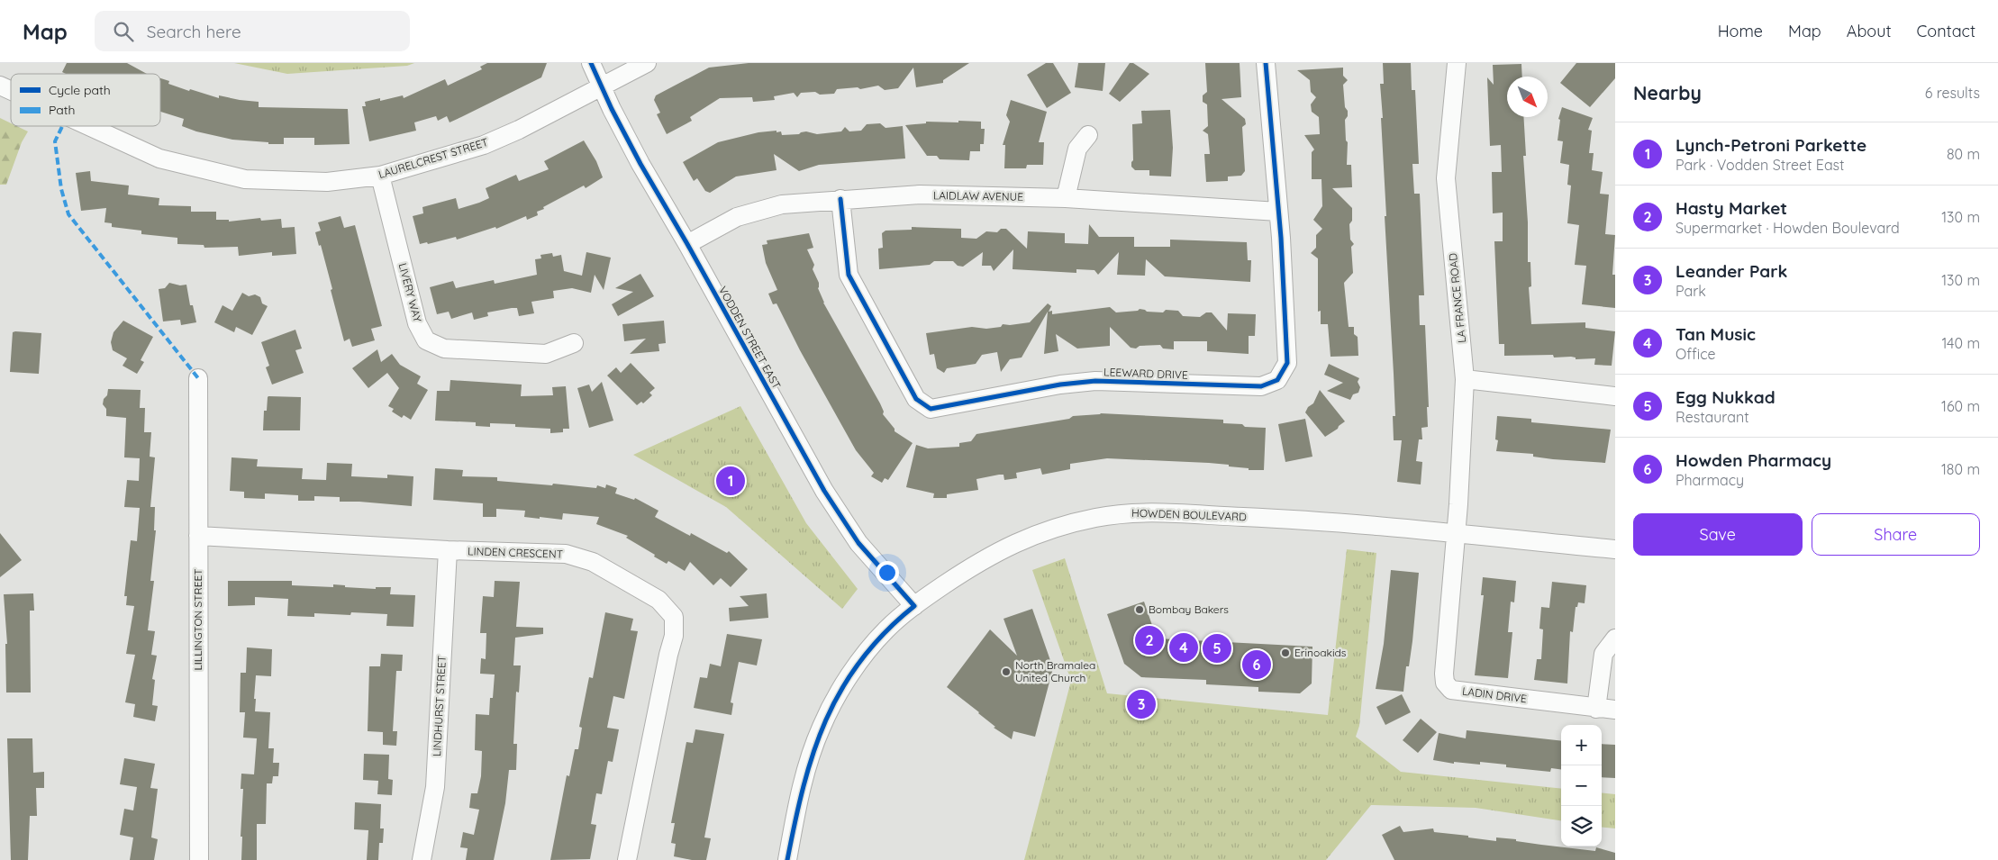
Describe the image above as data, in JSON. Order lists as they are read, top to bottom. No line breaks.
{"streets":{"street":["LAURELCREST STREET","LAIDLAW AVENUE","LIVERY WAY","LA FRANCE ROAD","VODDEN STREET EAST","LEEWARD DRIVE","HOWDEN BOULEVARD","LINDEN CRESCENT","LILLINGTON STREET","LADIN DRIVE","LINDHURST STREET"]},"crossings":[["LAURELCREST STREET","LIVERY WAY"],["LAURELCREST STREET","VODDEN STREET EAST"],["LAIDLAW AVENUE","VODDEN STREET EAST"],["LAIDLAW AVENUE","LEEWARD DRIVE"],["LA FRANCE ROAD","HOWDEN BOULEVARD"],["LA FRANCE ROAD","LADIN DRIVE"],["VODDEN STREET EAST","HOWDEN BOULEVARD"],["HOWDEN BOULEVARD","LADIN DRIVE"],["LINDEN CRESCENT","LILLINGTON STREET"],["LINDEN CRESCENT","LINDHURST STREET"]],"places":["Bombay Bakers","Erinoakids","North Bramalea United Church"],"legend":["Cycle path","Path"],"north":"bottom right","page":{"header":"Map","search":"Search here","nav":["Home","Map","About","Contact"],"heading":["Nearby","6 results"],"list":[{"mark":"1","name":"Lynch-Petroni Parkette","note":"Park · Vodden Street East","value":"80 m"},{"mark":"2","name":"Hasty Market","note":"Supermarket · Howden Boulevard","value":"130 m"},{"mark":"3","name":"Leander Park","note":"Park","value":"130 m"},{"mark":"4","name":"Tan Music","note":"Office","value":"140 m"},{"mark":"5","name":"Egg Nukkad","note":"Restaurant","value":"160 m"},{"mark":"6","name":"Howden Pharmacy","note":"Pharmacy","value":"180 m"}],"pins":["1","2","4","5","6","3"],"buttons":["Save","Share"],"map_buttons":["+","−"]}}
